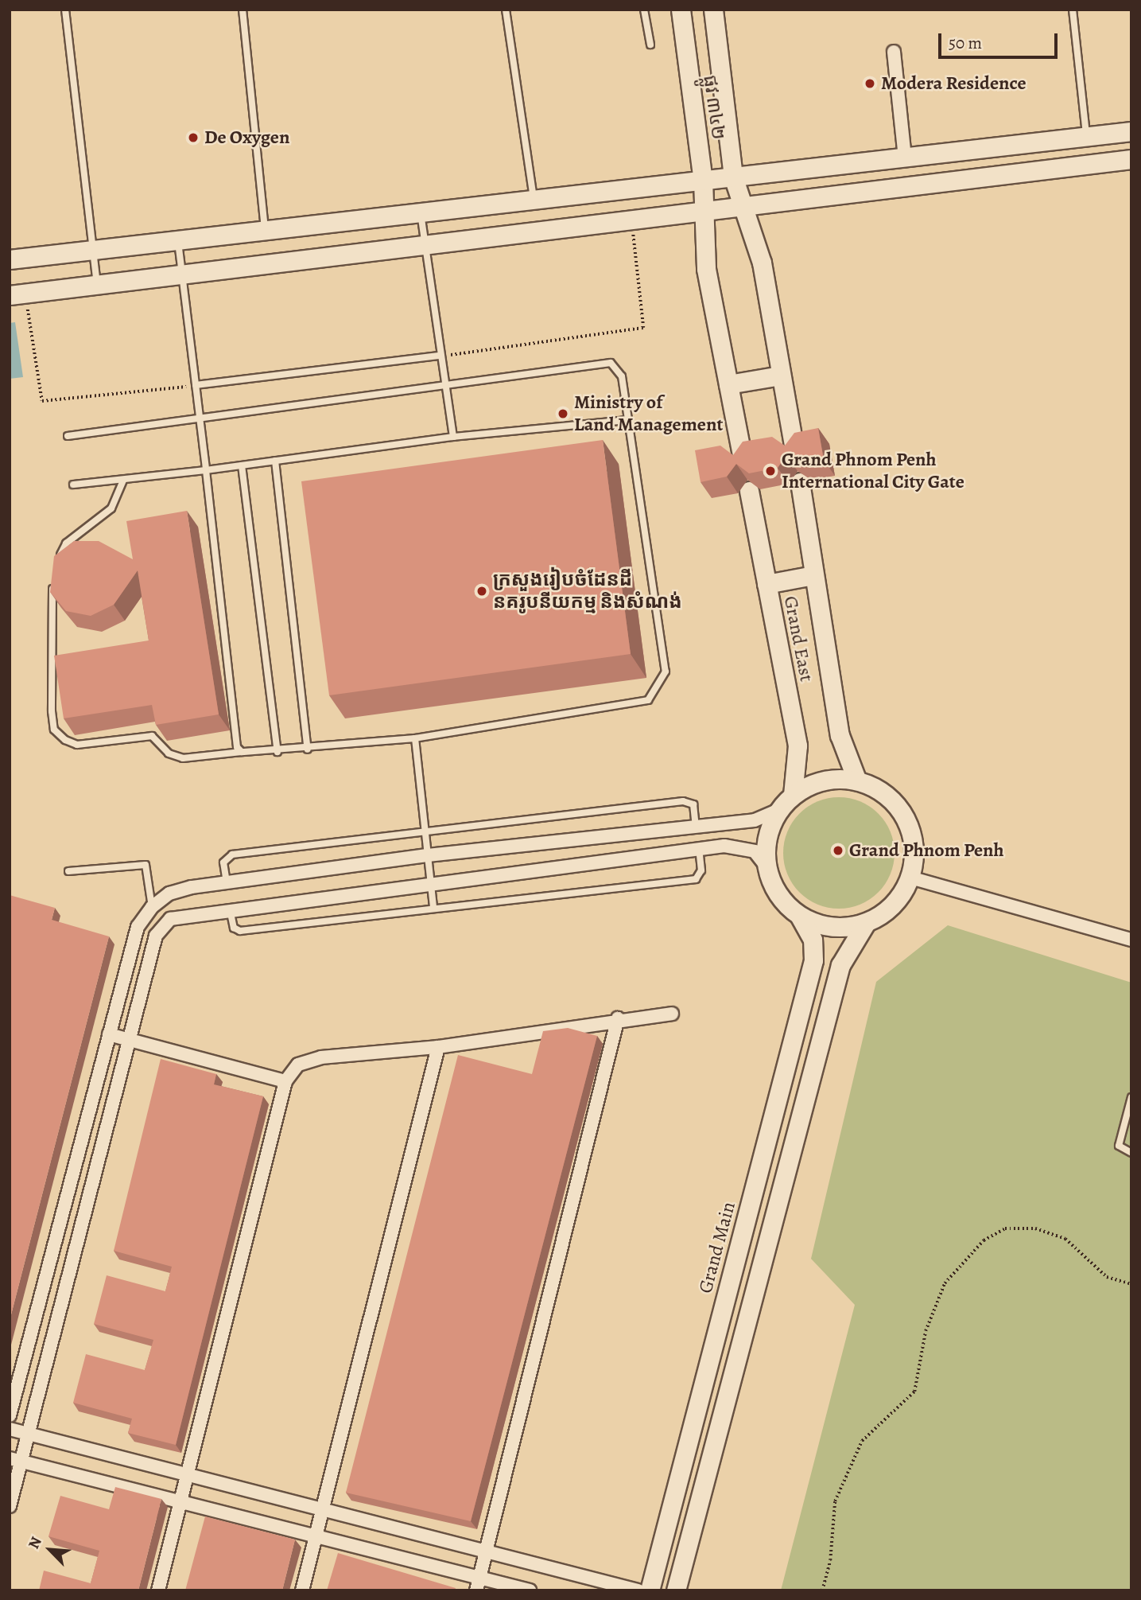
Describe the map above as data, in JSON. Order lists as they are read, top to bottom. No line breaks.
{"streets":{"street":["ផ្លូវ ៣៤២","Grand East","Grand Main"]},"crossings":[["Grand East","Grand Main"]],"places":["Modera Residence","De Oxygen","Ministry of Land Management","Grand Phnom Penh International City Gate","ក្រសួងរៀបចំដែនដី នគរូបនីយកម្ម និងសំណង់","Grand Phnom Penh"],"scale_bar":"50 m","north":"top left"}
